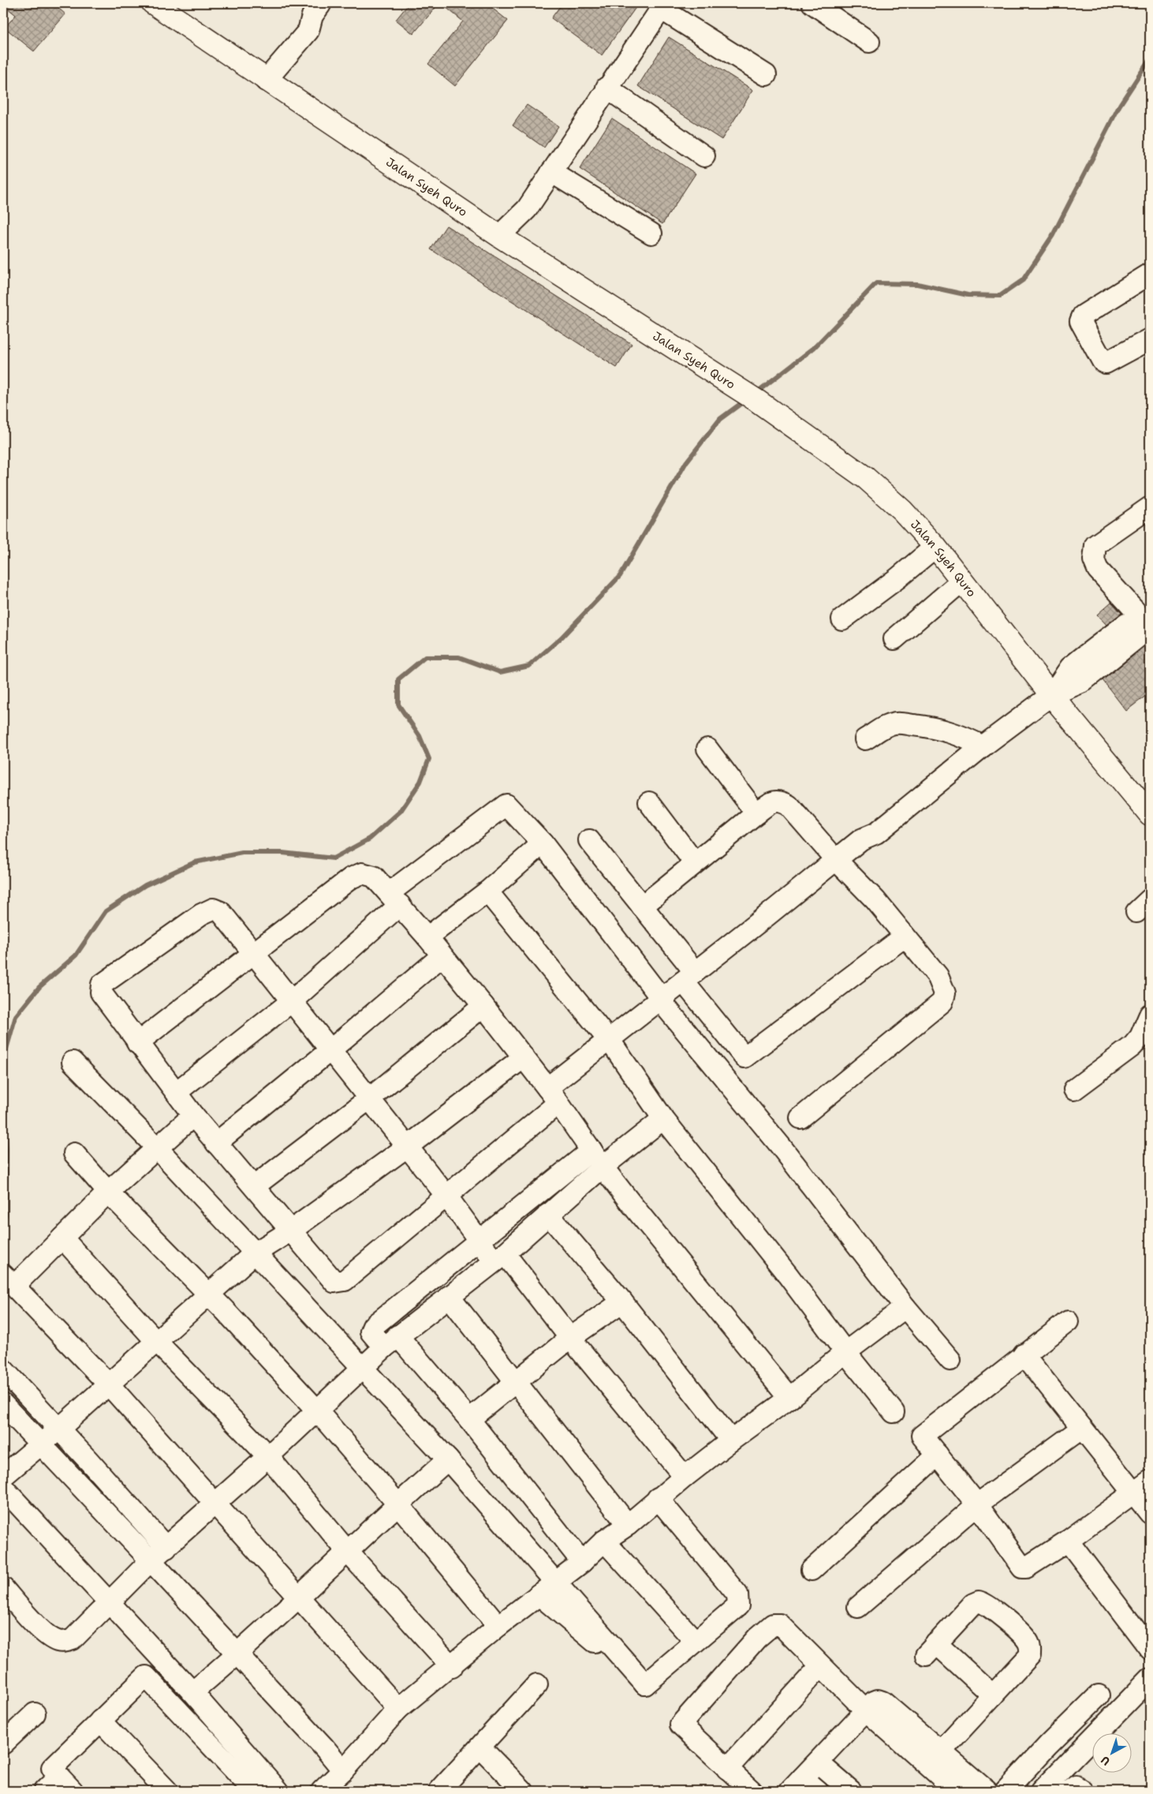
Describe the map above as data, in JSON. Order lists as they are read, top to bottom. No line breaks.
{"streets":{"main road":["Jalan Syeh Quro"]},"north":"bottom left"}
